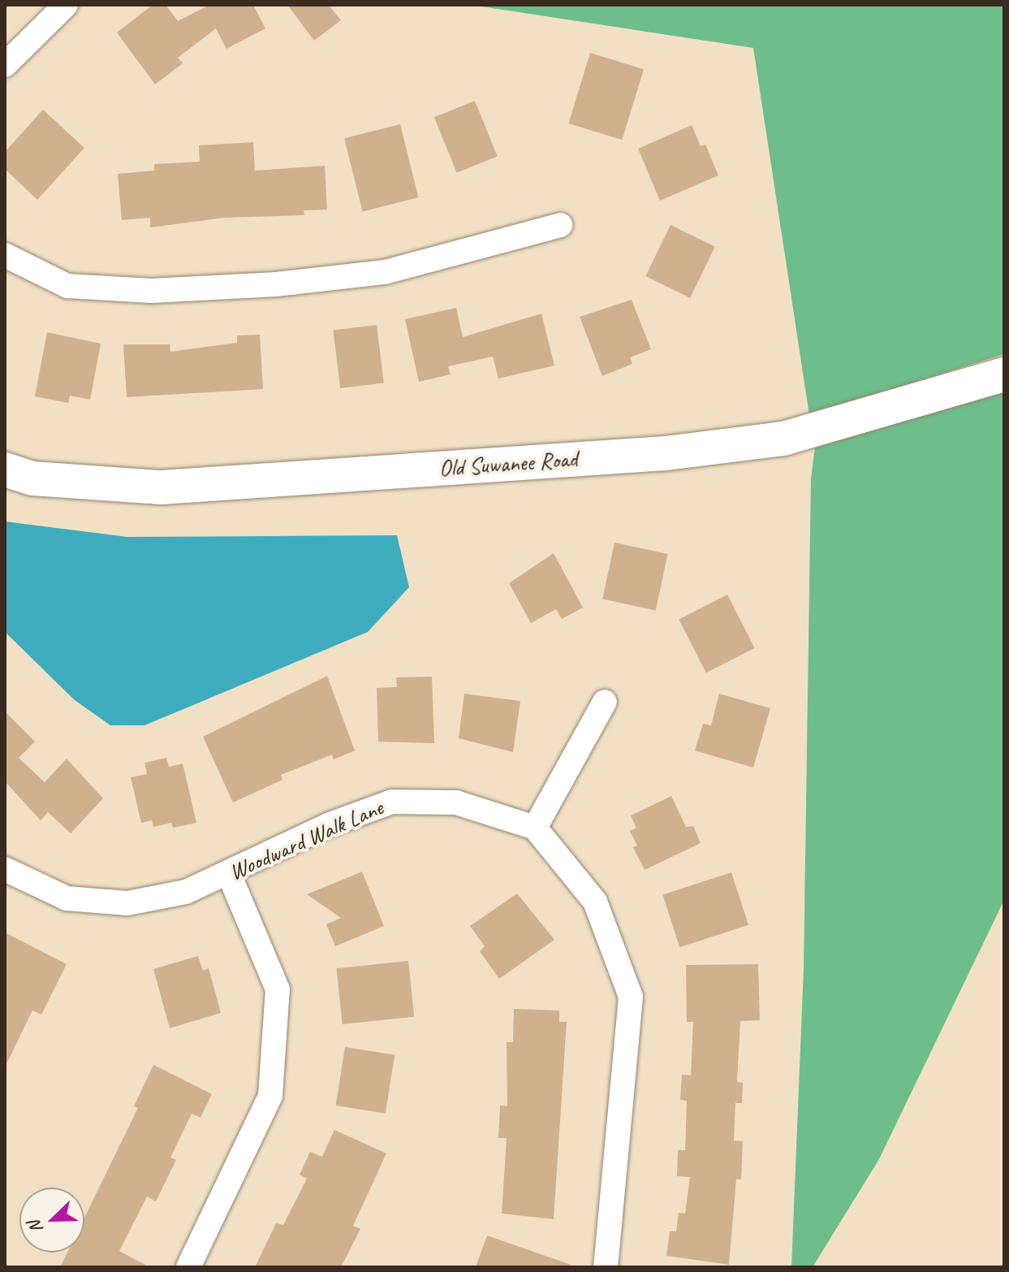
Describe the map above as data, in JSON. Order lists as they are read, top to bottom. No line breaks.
{"streets":{"street":["Old Suwanee Road","Woodward Walk Lane"]},"north":"bottom left"}
